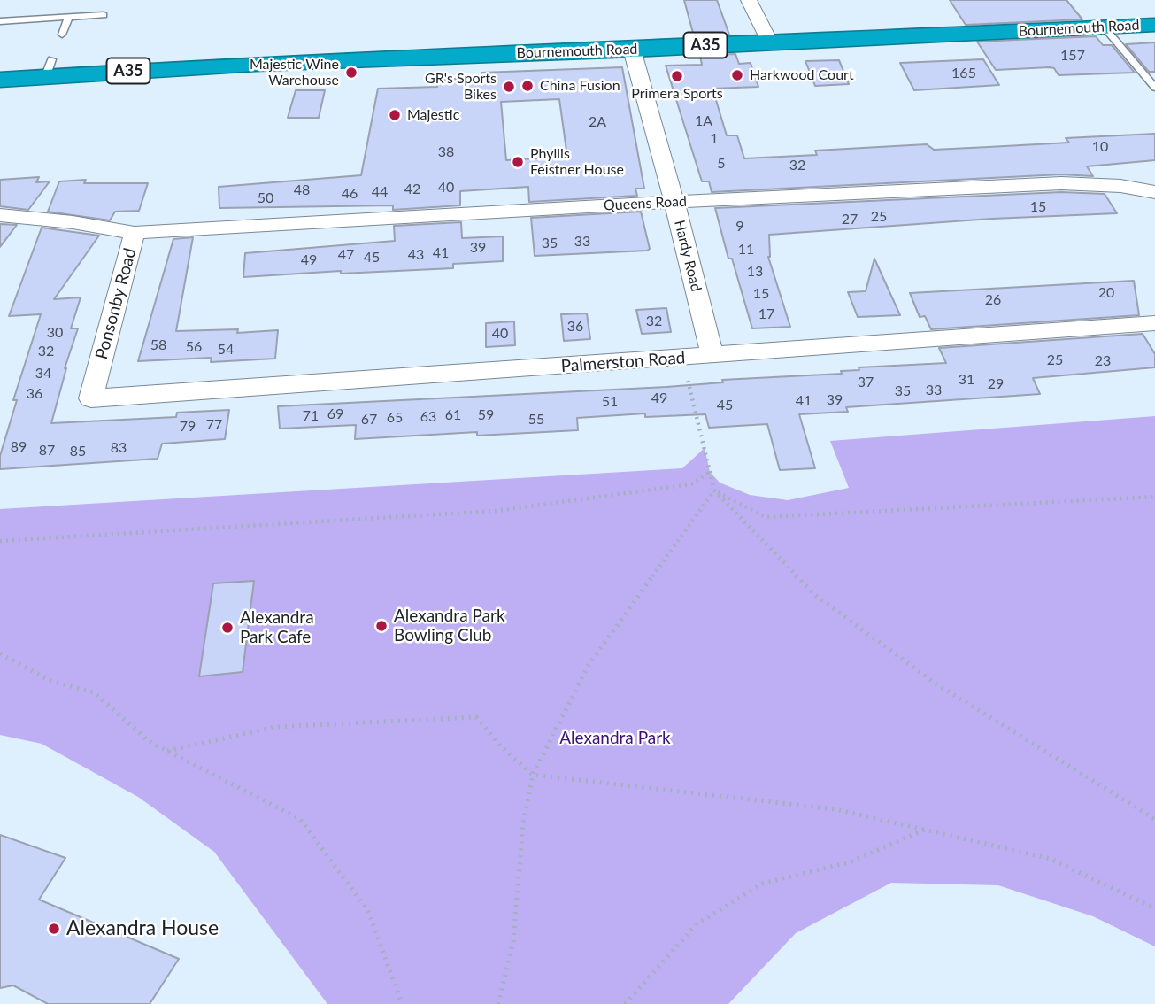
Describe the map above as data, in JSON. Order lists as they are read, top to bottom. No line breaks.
{"streets":{"highway":["Bournemouth Road","A35"],"street":["Queens Road","Hardy Road","Ponsonby Road","Palmerston Road"]},"crossings":[["Bournemouth Road","Hardy Road"],["Queens Road","Hardy Road"],["Queens Road","Ponsonby Road"],["Hardy Road","Palmerston Road"],["Ponsonby Road","Palmerston Road"]],"parks":["Alexandra Park"],"places":["Majestic Wine Warehouse","Harkwood Court","Primera Sports","China Fusion","GR's Sports Bikes","Majestic","Phyllis Feistner House","Alexandra Park Bowling Club","Alexandra Park Cafe","Alexandra House"],"house_numbers":["157","165","1A","2A","1","10","38","5","32","40","42","48","44","46","50","15","25","27","9","33","35","39","11","41","47","43","45","49","13","20","15","26","17","32","36","30","40","58","56","54","32","25","23","34","31","37","29","33","35","36","49","39","41","51","45","69","61","59","71","63","65","67","55","77","79","89","83","87","85"]}
